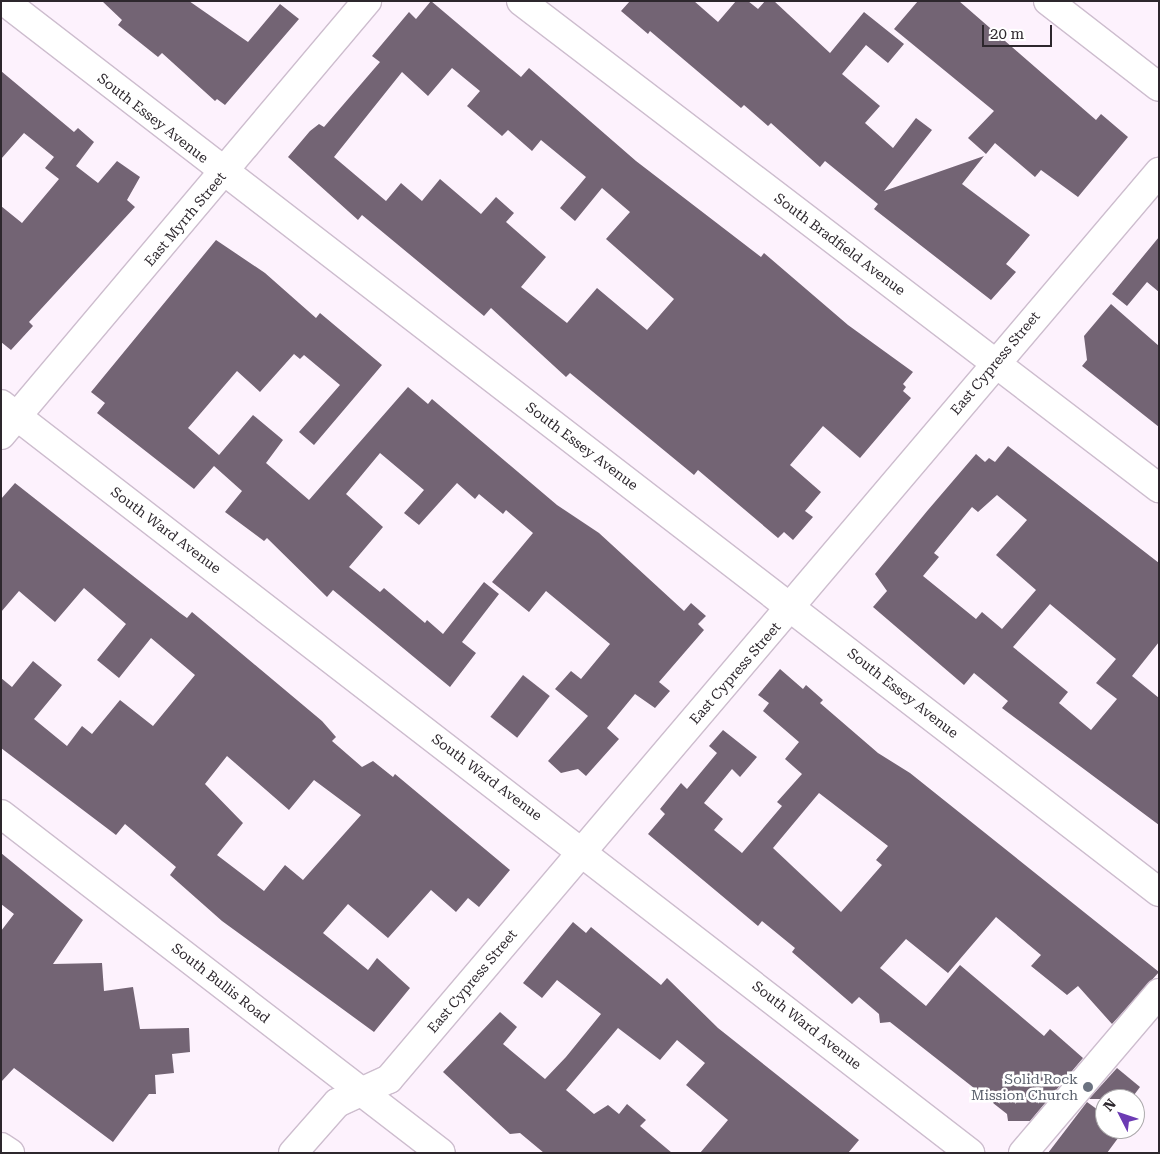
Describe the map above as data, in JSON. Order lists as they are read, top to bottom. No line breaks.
{"streets":{"street":["South Essey Avenue","East Myrrh Street","South Bradfield Avenue","East Cypress Street","South Ward Avenue","South Bullis Road"]},"crossings":[["South Essey Avenue","East Myrrh Street"],["South Essey Avenue","East Cypress Street"],["East Myrrh Street","South Ward Avenue"],["South Bradfield Avenue","East Cypress Street"],["East Cypress Street","South Ward Avenue"],["East Cypress Street","South Bullis Road"]],"places":["Solid Rock Mission Church"],"scale_bar":"20 m","north":"top left"}
